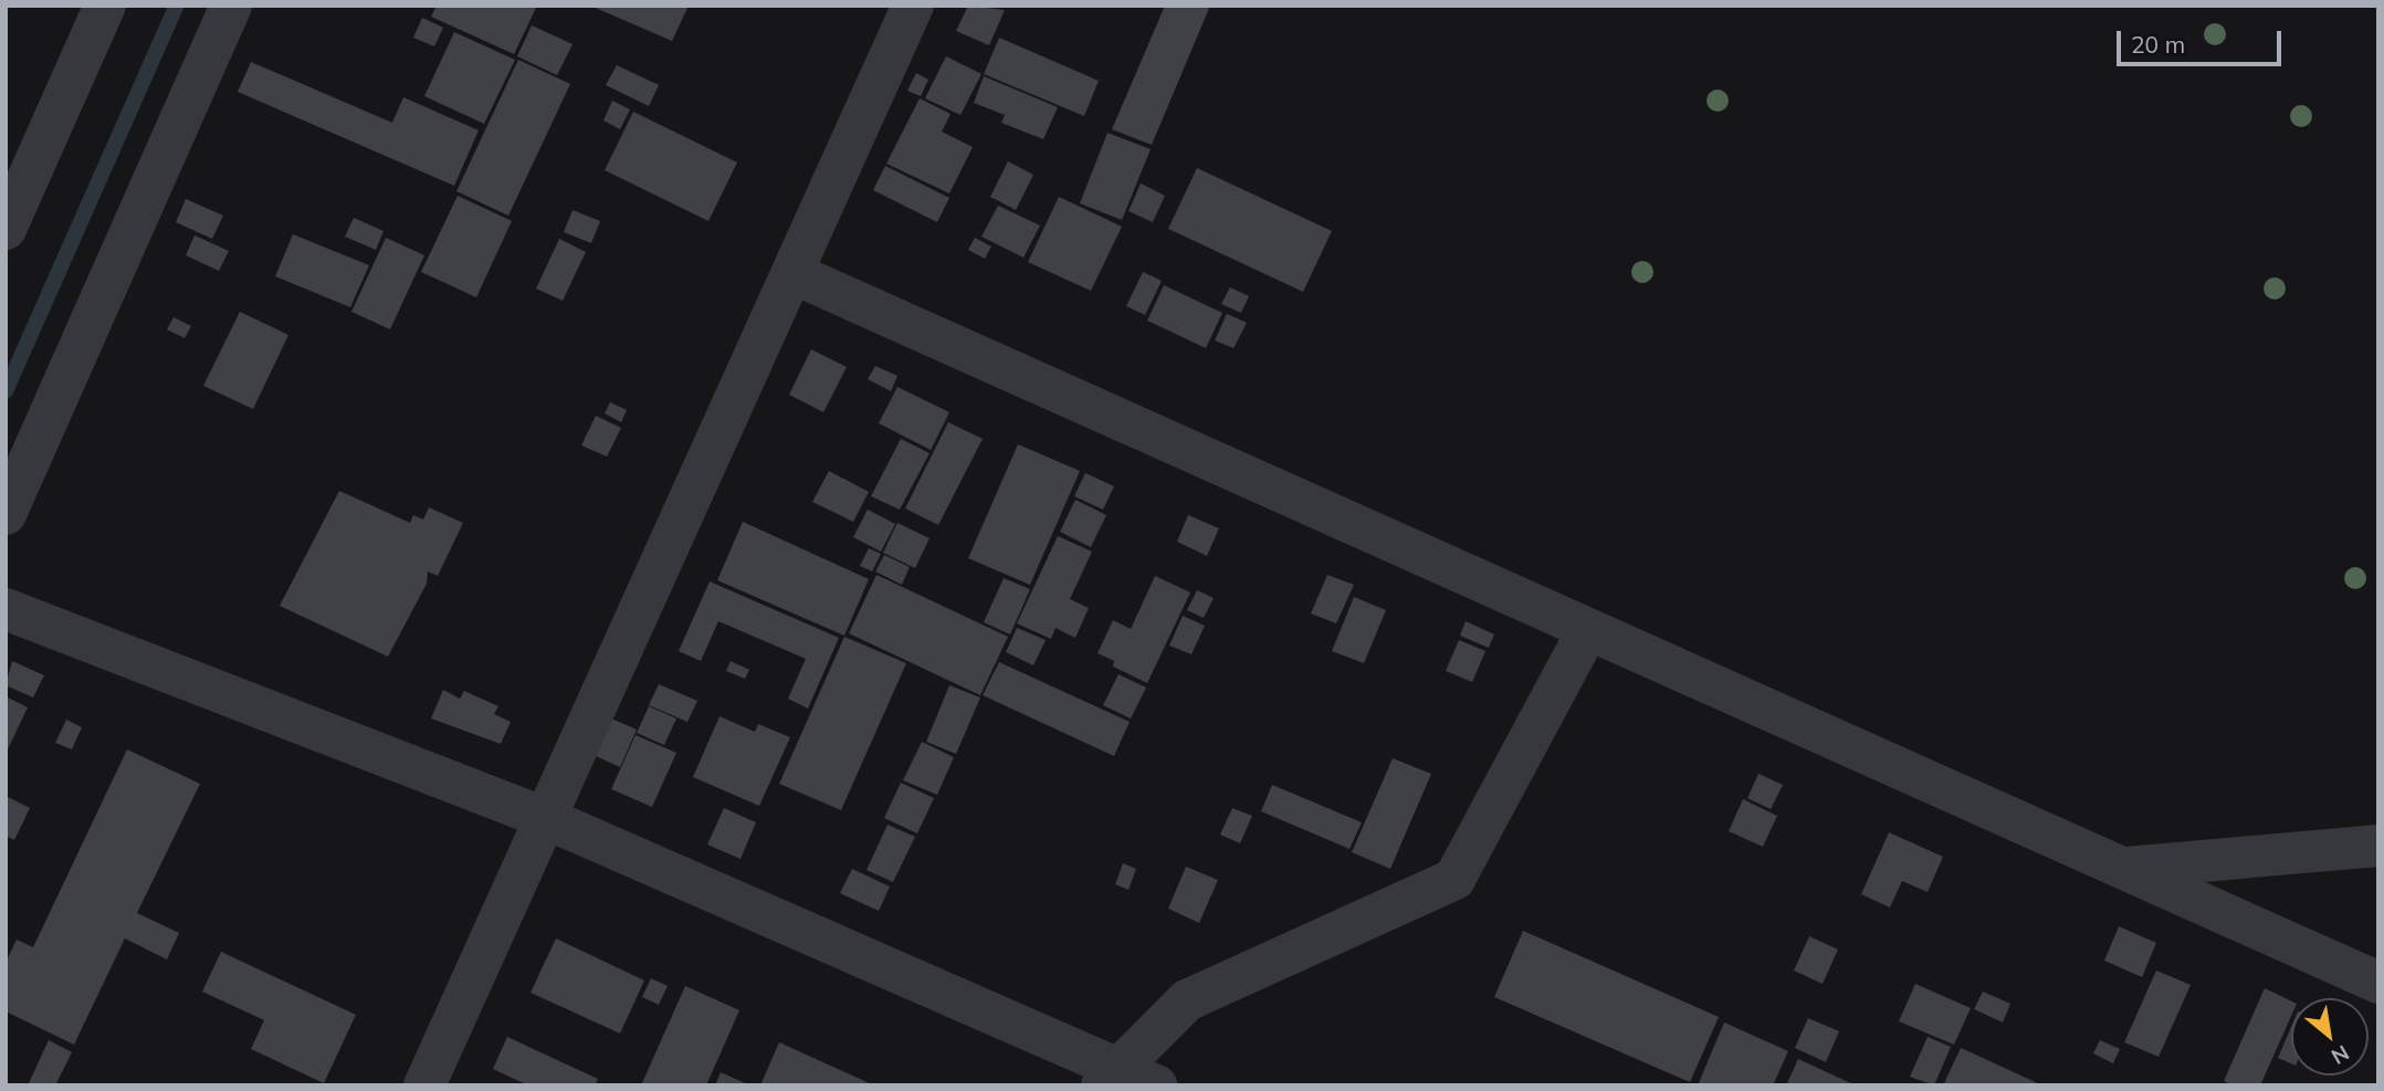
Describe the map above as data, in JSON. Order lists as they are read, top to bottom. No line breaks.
{"scale_bar":"20 m","north":"bottom right"}
